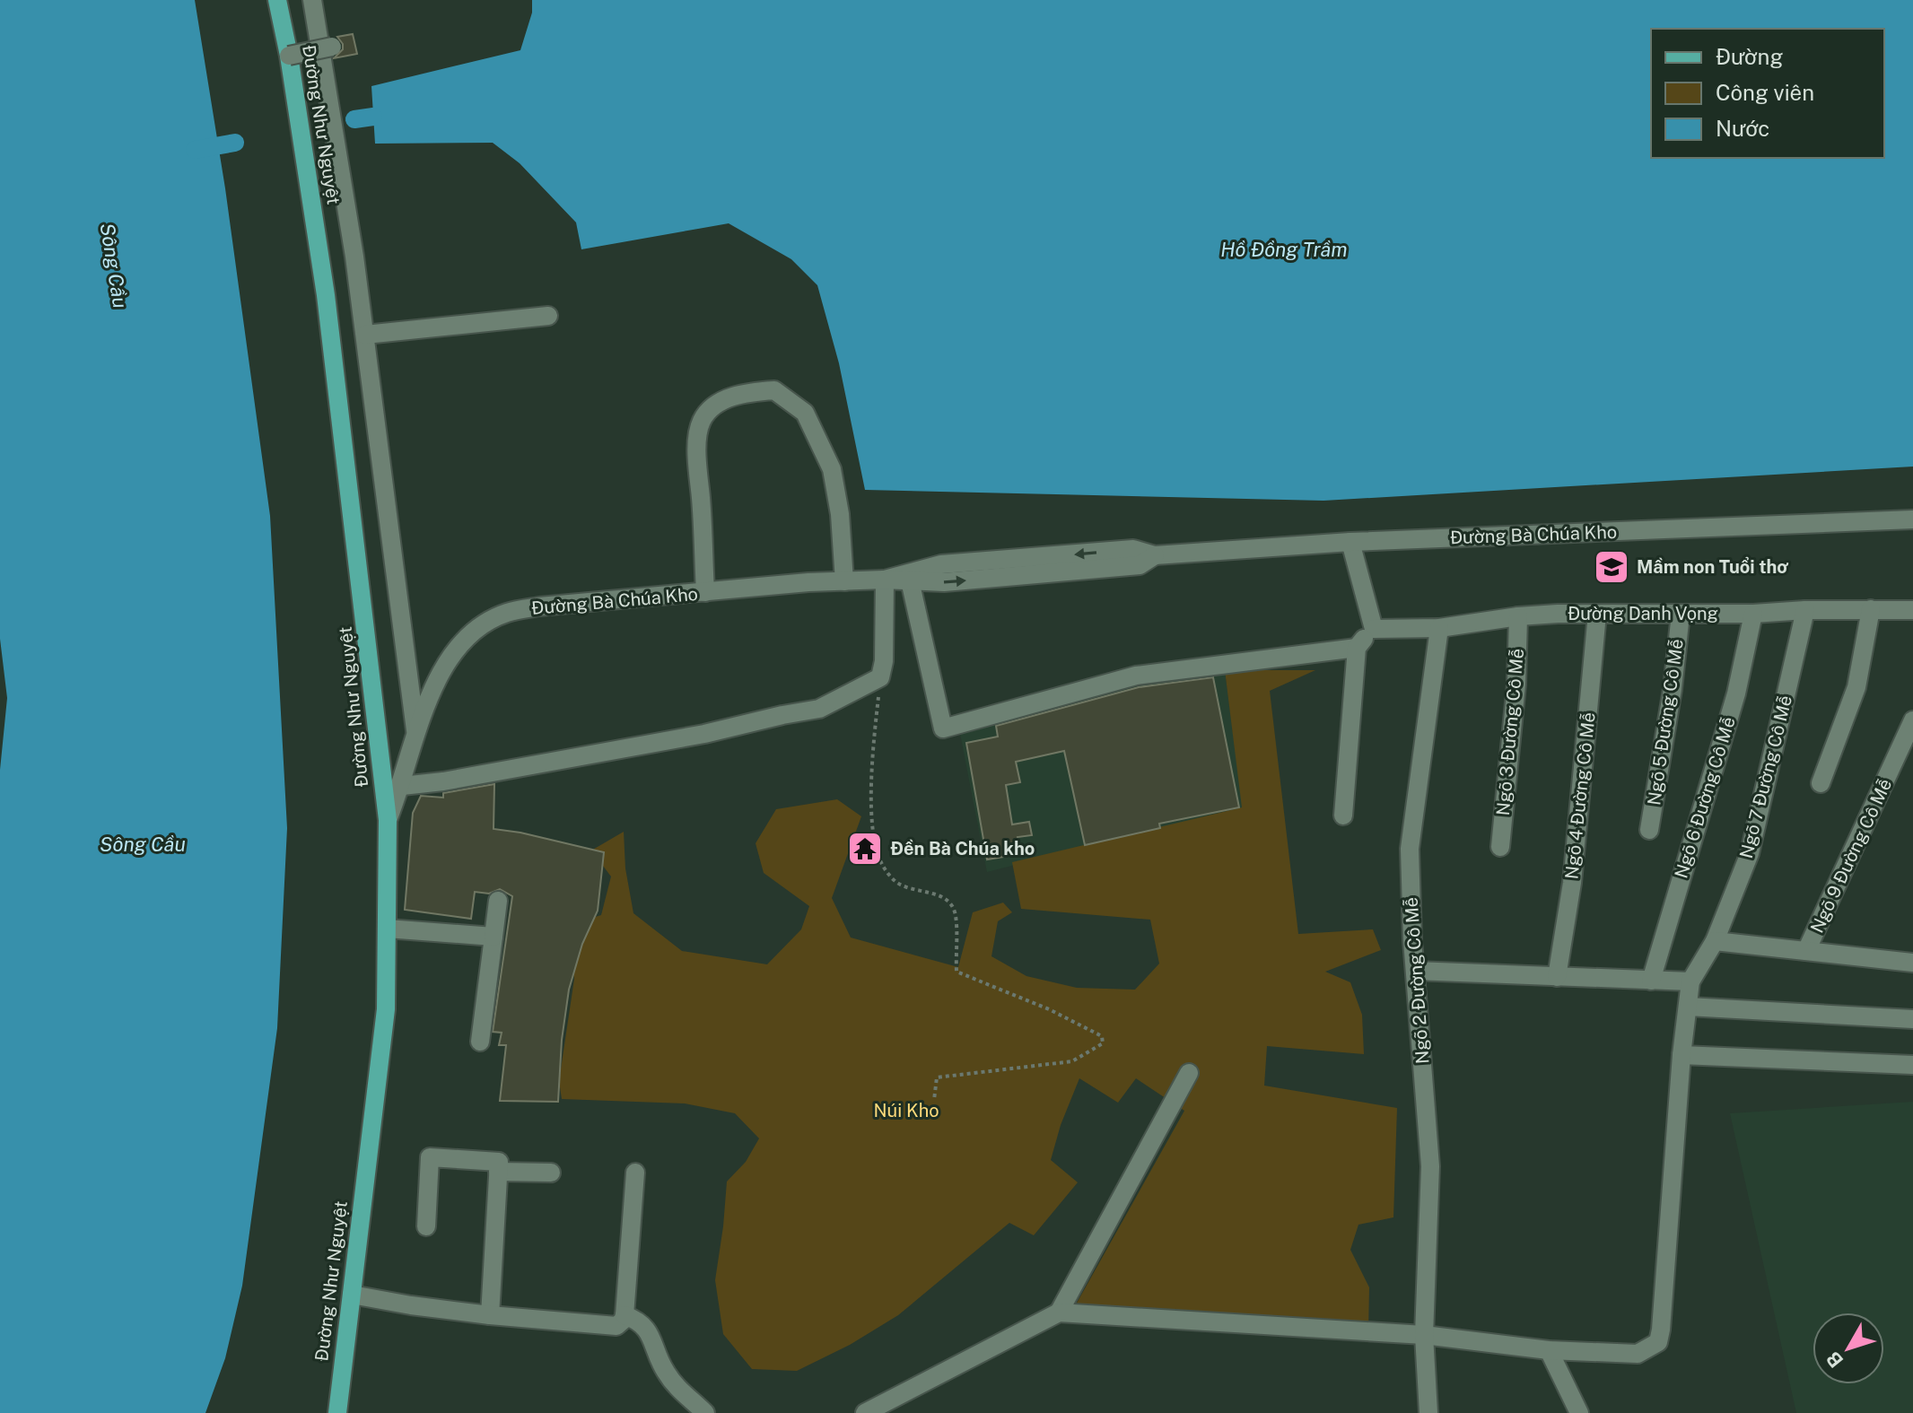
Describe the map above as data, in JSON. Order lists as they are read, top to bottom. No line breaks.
{"streets":{"main road":["Đường Như Nguyệt"],"street":["Đường Bà Chúa Kho","Đường Danh Vọng","Ngõ 5 Đường Cô Mễ","Ngõ 3 Đường Cô Mễ","Ngõ 7 Đường Cô Mễ","Ngõ 4 Đường Cô Mễ","Ngõ 6 Đường Cô Mễ","Ngõ 9 Đường Cô Mễ","Ngõ 2 Đường Cô Mễ"]},"crossings":[["Đường Như Nguyệt","Đường Bà Chúa Kho"],["Đường Danh Vọng","Ngõ 5 Đường Cô Mễ"],["Đường Danh Vọng","Ngõ 3 Đường Cô Mễ"],["Đường Danh Vọng","Ngõ 7 Đường Cô Mễ"],["Đường Danh Vọng","Ngõ 4 Đường Cô Mễ"],["Đường Danh Vọng","Ngõ 6 Đường Cô Mễ"],["Đường Danh Vọng","Ngõ 2 Đường Cô Mễ"]],"water":["Hồ Đồng Trầm","Sông Cầu"],"parks":["Núi Kho"],"places":{"school or university":["Mầm non Tuổi thơ"],"temple":["Đền Bà Chúa kho"]},"legend":["Đường","Công viên","Nước"],"north":"bottom left"}
